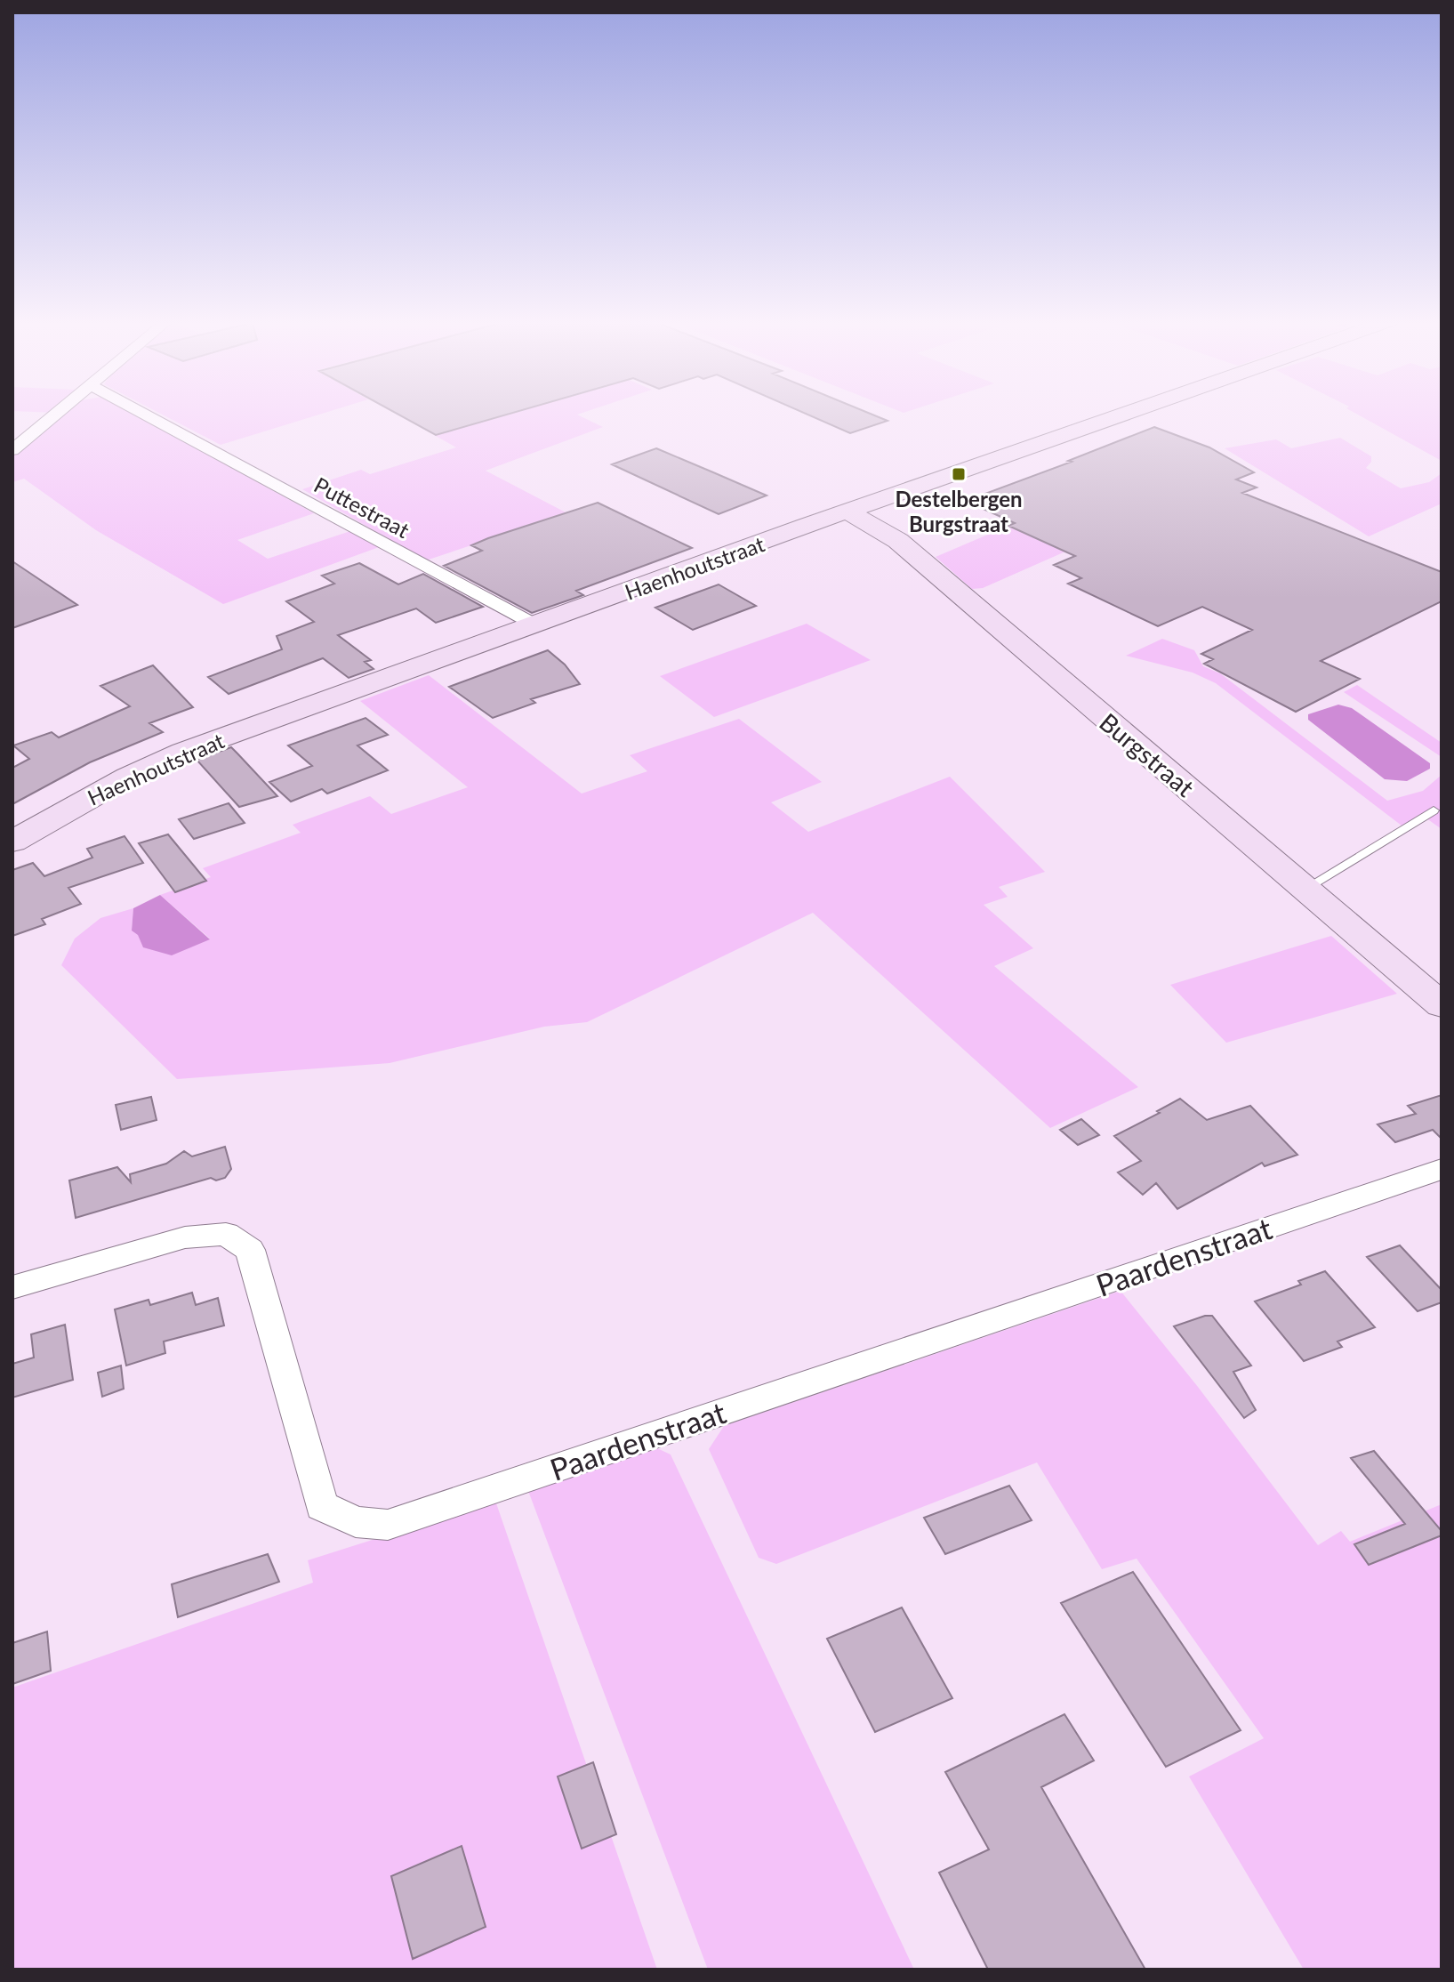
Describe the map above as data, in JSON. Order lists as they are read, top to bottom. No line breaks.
{"streets":{"street":["Puttestraat","Haenhoutstraat","Burgstraat","Paardenstraat"]},"crossings":[["Puttestraat","Haenhoutstraat"],["Haenhoutstraat","Burgstraat"]],"places":{"transit":["Destelbergen Burgstraat"]}}
